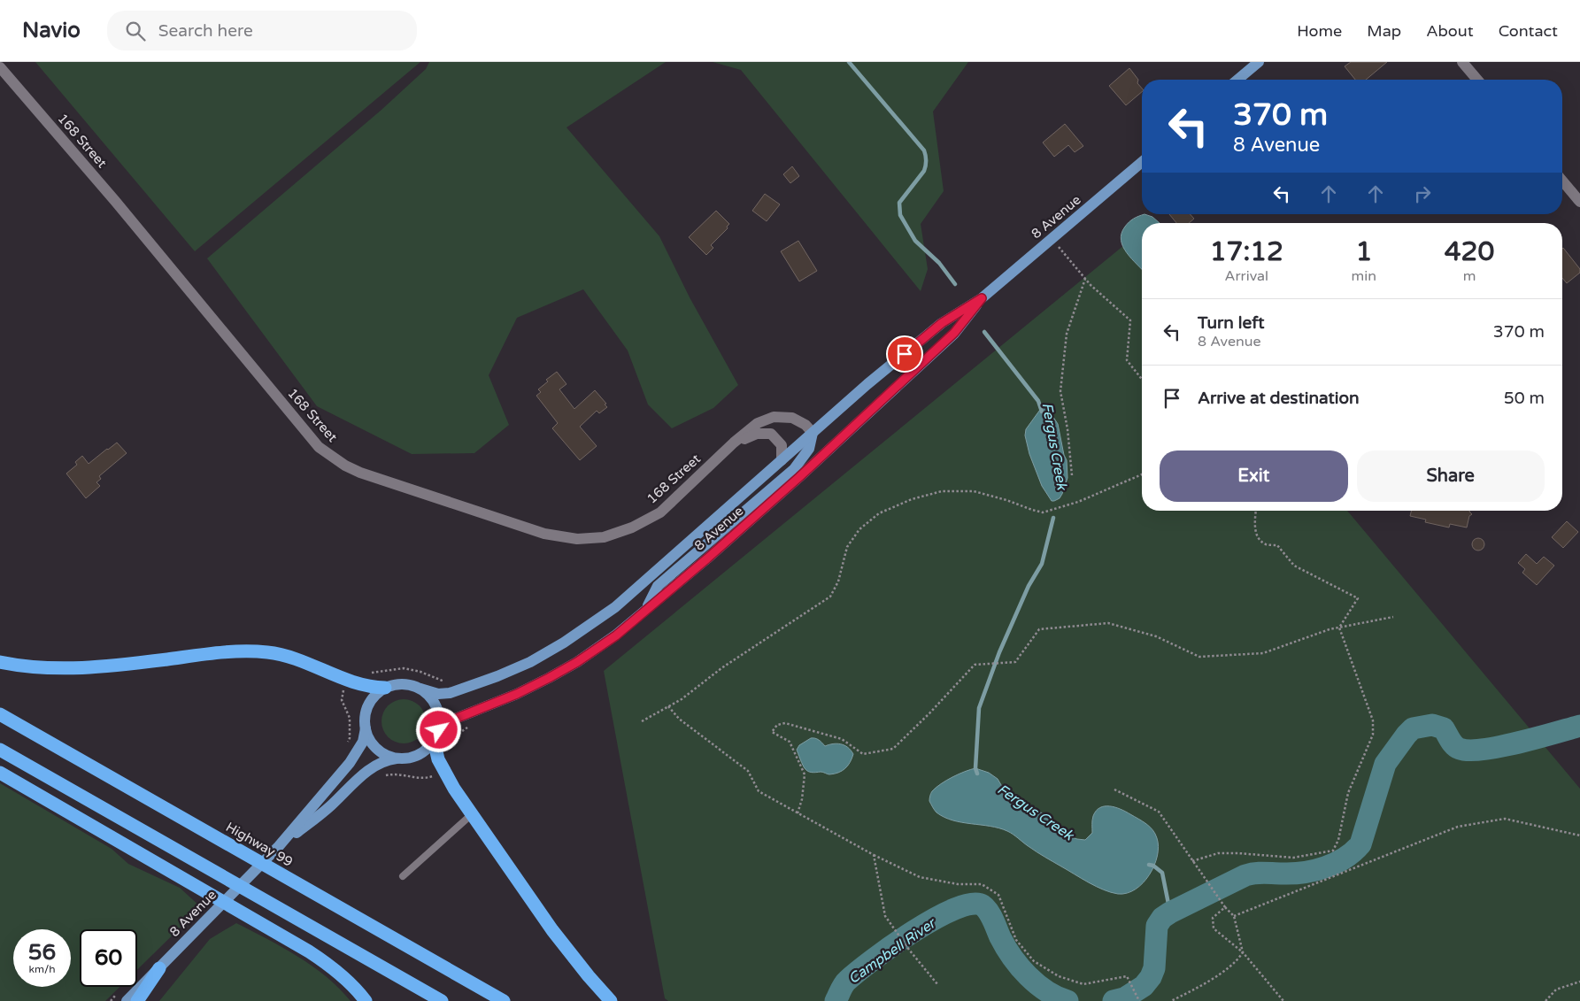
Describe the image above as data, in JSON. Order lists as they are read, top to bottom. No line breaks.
{"streets":{"highway":["Highway 99"],"main road":["168 Street","8 Avenue"]},"crossings":[["168 Street","8 Avenue"]],"water":["Fergus Creek","Campbell River"],"page":{"header":"Navio","search":"Search here","nav":["Home","Map","About","Contact"],"turn":["370 m","8 Avenue"],"eta":["17:12","Arrival","1","min","420","m"],"list":[{"name":"Turn left","note":"8 Avenue","value":"370 m"},{"name":"Arrive at destination","value":"50 m"}],"buttons":["Exit","Share"],"speed":"56 km/h","limit":"60"}}
